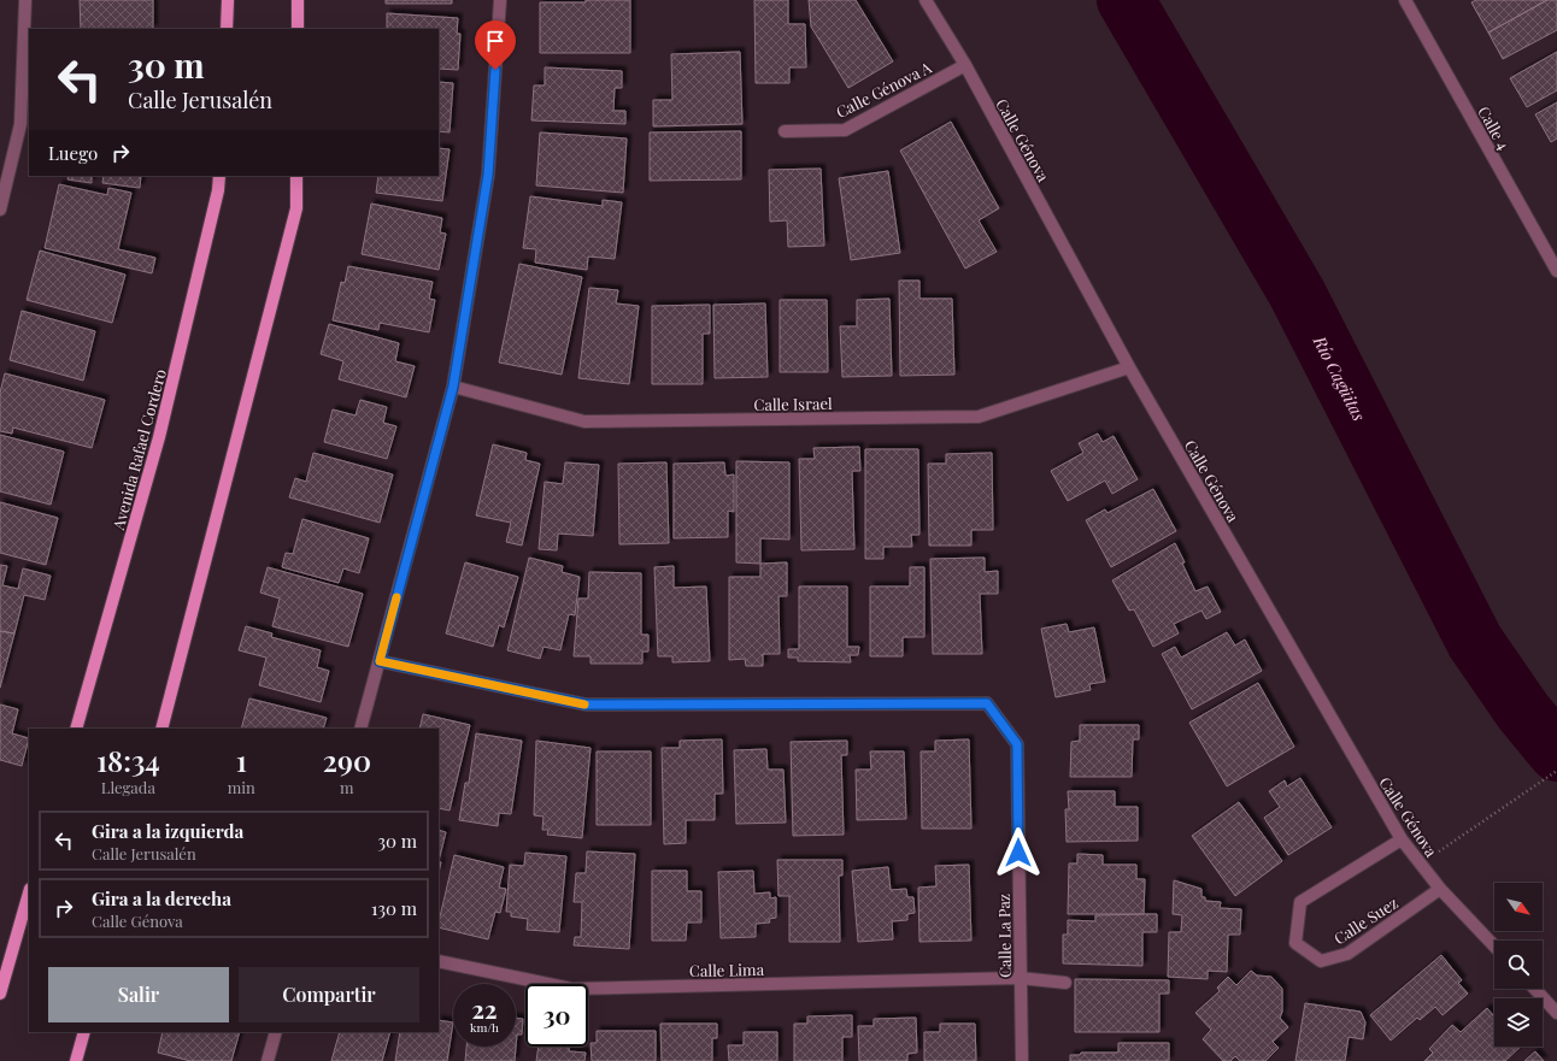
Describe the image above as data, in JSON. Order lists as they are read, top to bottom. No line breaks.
{"streets":{"main road":["Avenida Rafael Cordero"],"street":["Calle Génova A","Calle 4","Calle Génova","Calle Israel","Calle Suez","Calle La Paz","Calle Lima"]},"crossings":[["Calle Génova A","Calle Génova"],["Calle Génova","Calle Israel"],["Calle Génova","Calle Suez"],["Calle La Paz","Calle Lima"]],"water":["Río Cagüitas"],"north":"bottom right","page":{"turn":["30 m","Calle Jerusalén"],"then":"Luego","eta":["18:34","Llegada","1","min","290","m"],"list":[{"name":"Gira a la izquierda","note":"Calle Jerusalén","value":"30 m"},{"name":"Gira a la derecha","note":"Calle Génova","value":"130 m"}],"buttons":["Salir","Compartir"],"speed":"22 km/h","limit":"30"}}
